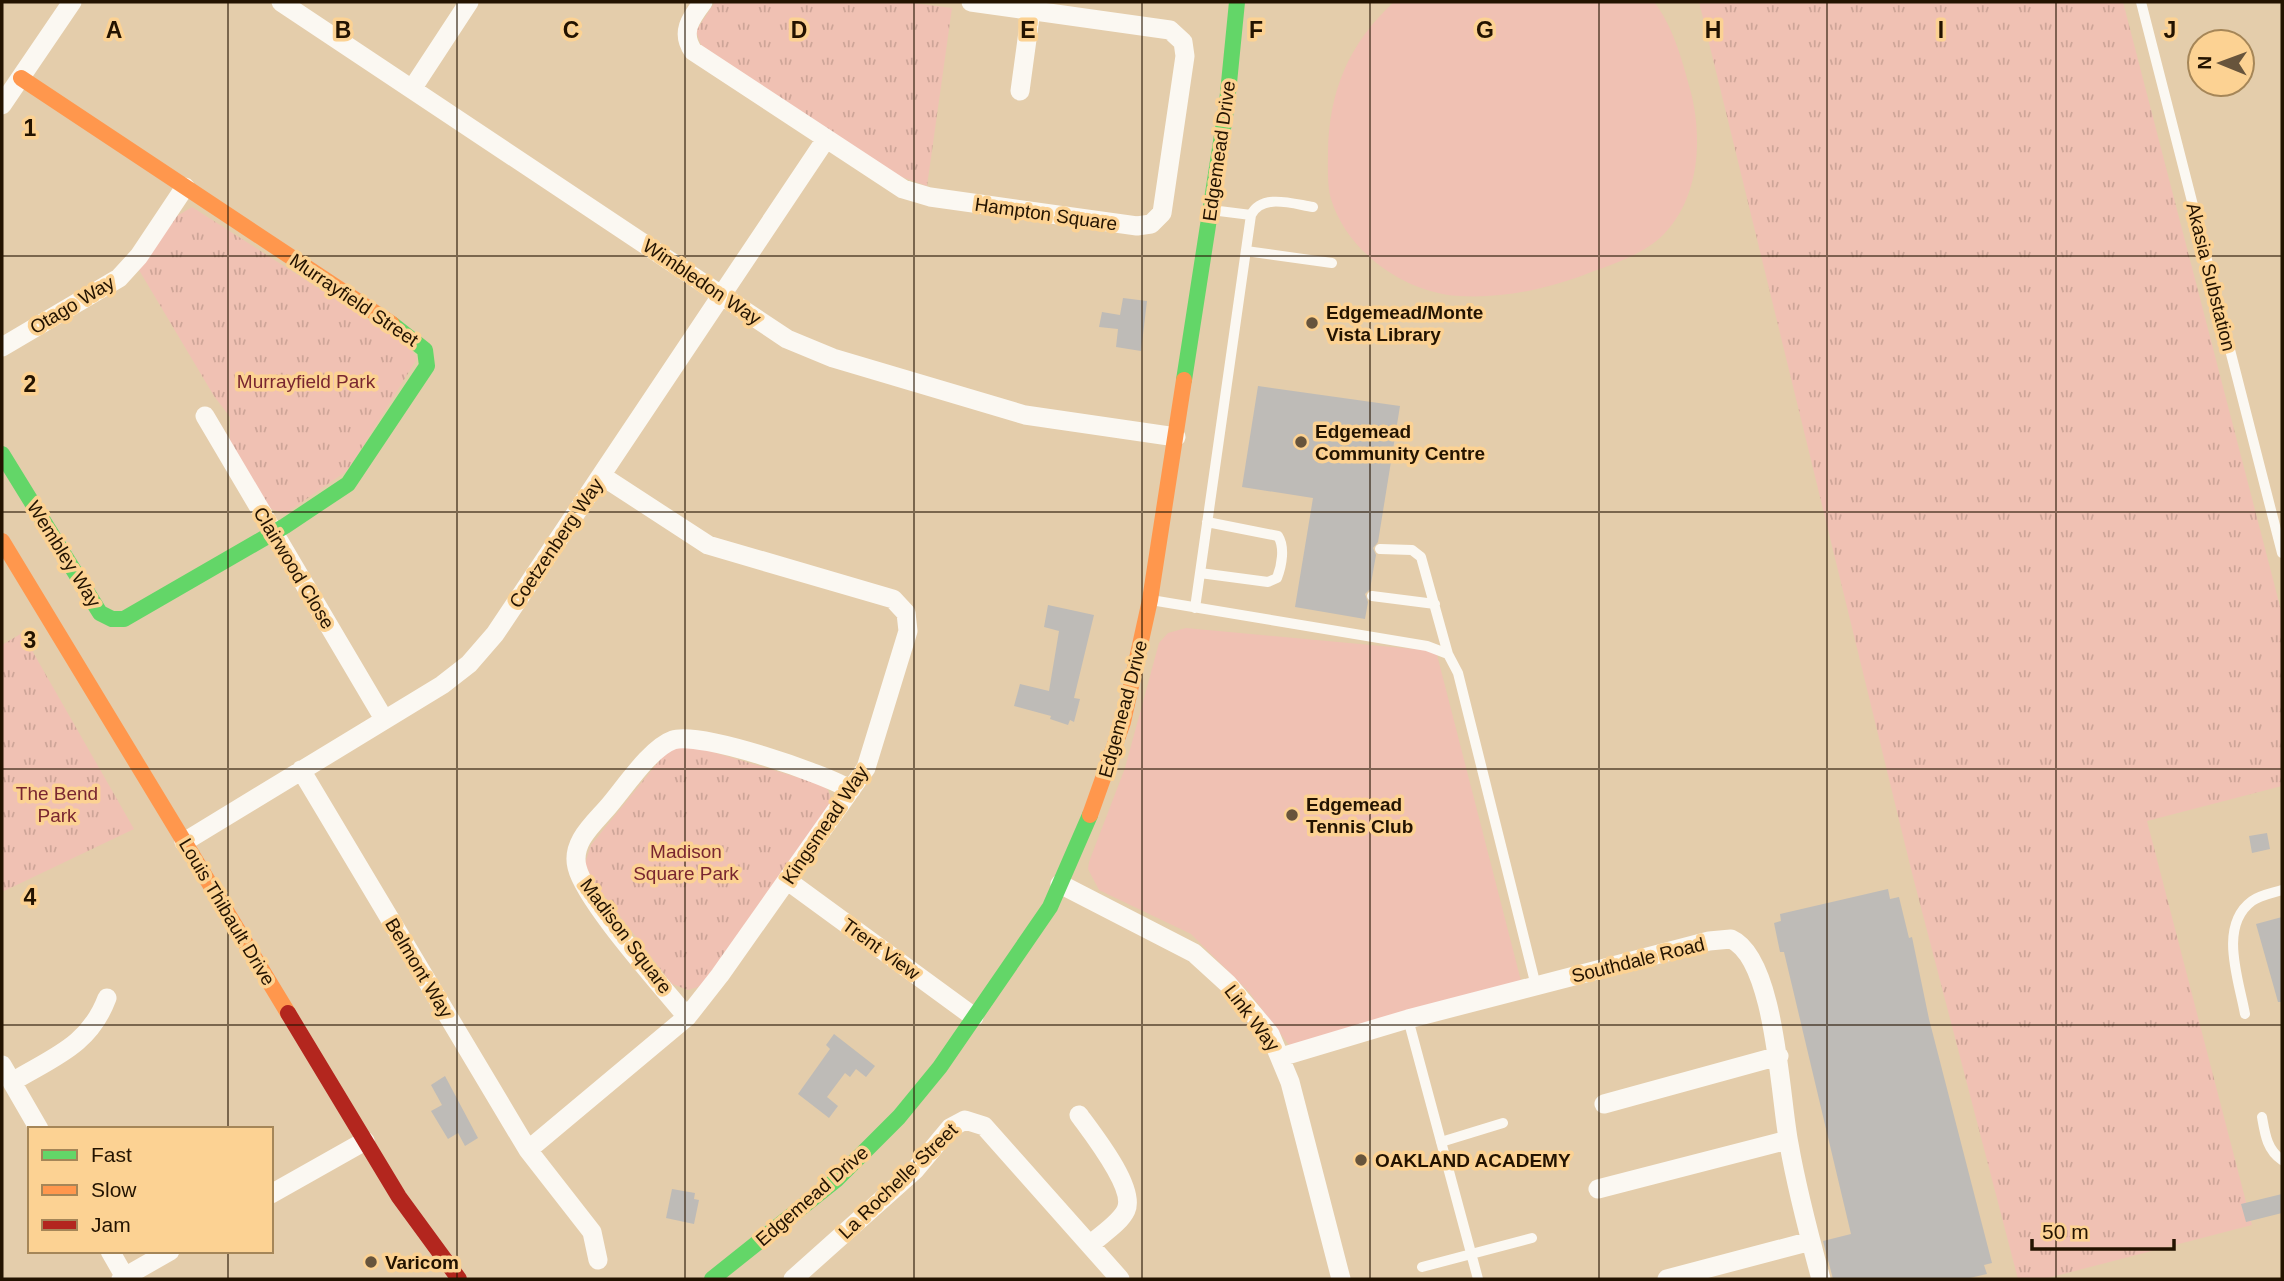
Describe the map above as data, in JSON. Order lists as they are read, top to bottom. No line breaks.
{"streets":{"street":["Edgemead Drive","Hampton Square","Wimbledon Way","Murrayfield Street","Otago Way","Coetzenberg Way","Wembley Way","Clairwood Close","Kingsmead Way","Louis Thibault Drive","Madison Square","Trent View","Southdale Road","Belmont Way","Link Way","La Rochelle Street"],"lane":["Akasia Substation"]},"crossings":[["Edgemead Drive","Wimbledon Way"],["Edgemead Drive","Trent View"],["Edgemead Drive","Link Way"],["Hampton Square","Coetzenberg Way"],["Wimbledon Way","Coetzenberg Way"],["Murrayfield Street","Otago Way"],["Murrayfield Street","Wembley Way"],["Murrayfield Street","Clairwood Close"],["Coetzenberg Way","Clairwood Close"],["Coetzenberg Way","Kingsmead Way"],["Coetzenberg Way","Louis Thibault Drive"],["Coetzenberg Way","Belmont Way"],["Kingsmead Way","Madison Square"],["Kingsmead Way","Trent View"],["Kingsmead Way","Belmont Way"],["Southdale Road","Link Way"]],"parks":["Murrayfield Park","The Bend Park","Madison Square Park"],"places":["Edgemead/Monte Vista Library","Edgemead Community Centre","Edgemead Tennis Club","OAKLAND ACADEMY","Varicom"],"legend":["Fast","Slow","Jam"],"scale_bar":"50 m","north":"left","grid":{"columns":["A","B","C","D","E","F","G","H","I","J"],"rows":["1","2","3","4"]}}
